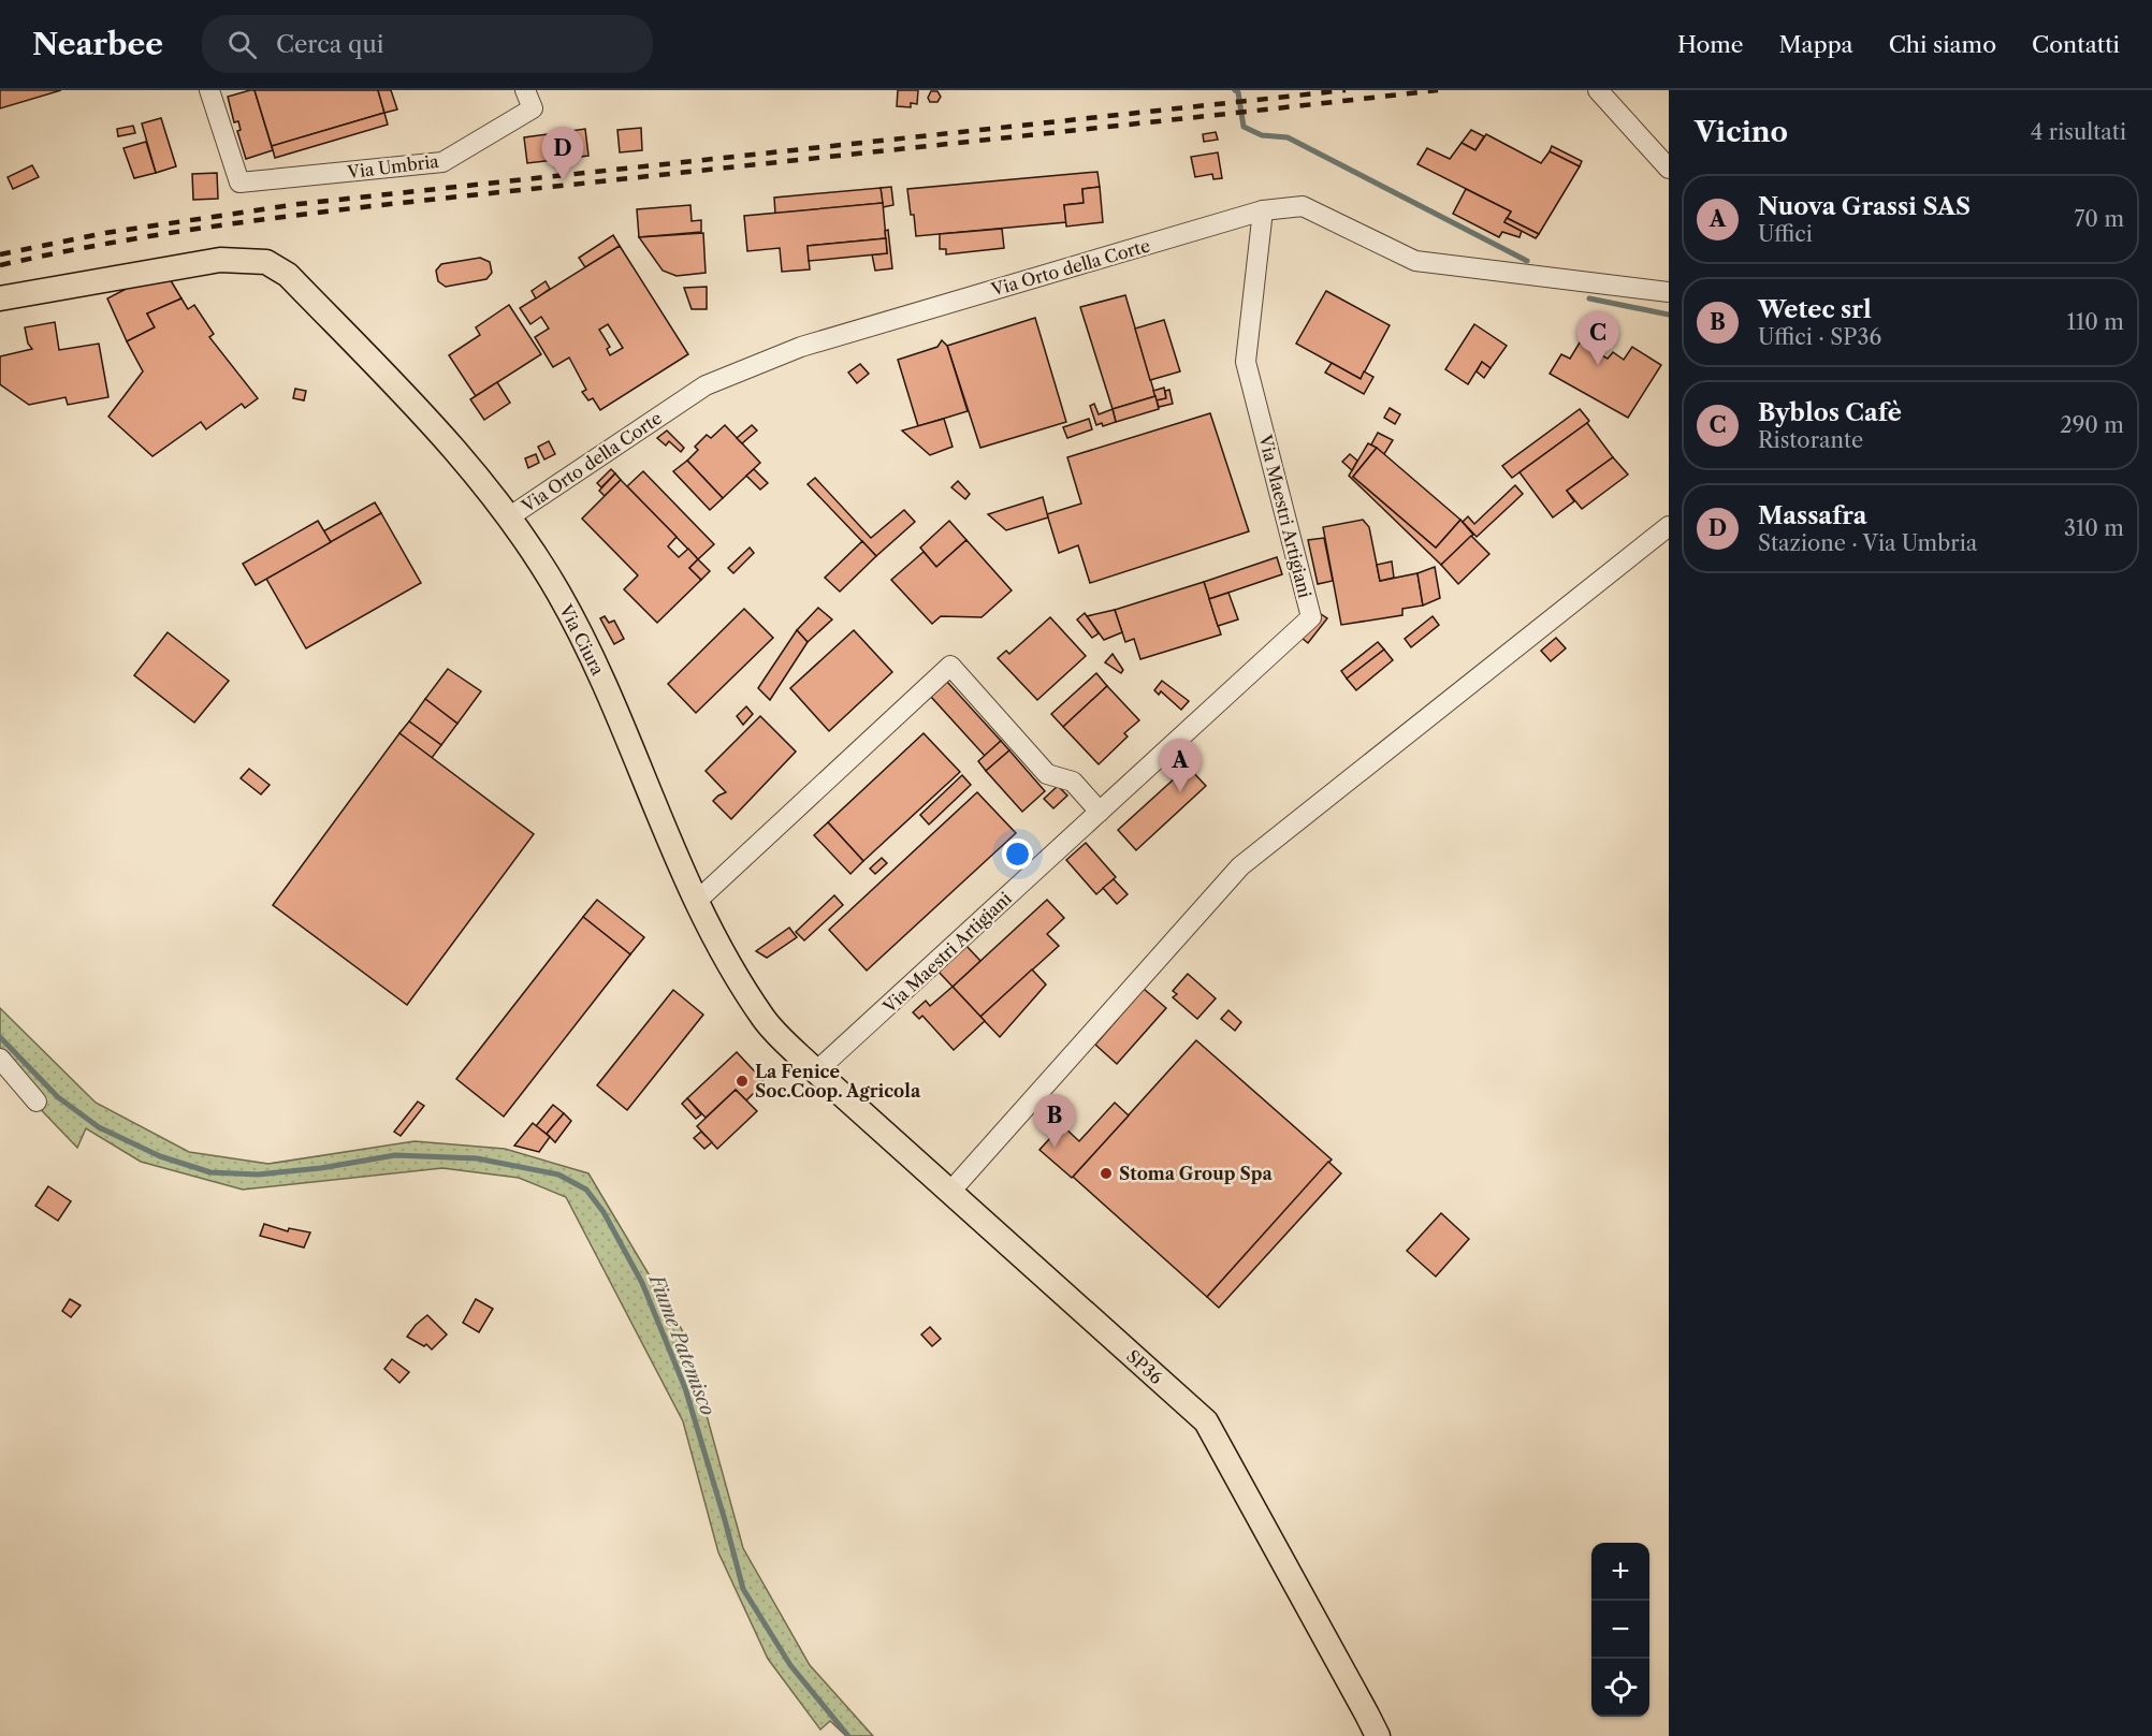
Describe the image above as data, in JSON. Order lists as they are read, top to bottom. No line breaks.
{"streets":{"main road":["Via Ciura","SP36"],"street":["Via Umbria","Via Orto della Corte","Via Maestri Artigiani"]},"crossings":[["Via Orto della Corte","Via Maestri Artigiani"],["Via Orto della Corte","Via Ciura"],["Via Maestri Artigiani","Via Ciura"],["Via Maestri Artigiani","SP36"],["Via Ciura","SP36"]],"water":["Fiume Patemisco"],"places":["La Fenice Soc.Coop. Agricola","Stoma Group Spa"],"page":{"header":"Nearbee","search":"Cerca qui","nav":["Home","Mappa","Chi siamo","Contatti"],"heading":["Vicino","4 risultati"],"pins":["D","C","A","B"],"list":[{"mark":"A","name":"Nuova Grassi SAS","note":"Uffici","value":"70 m"},{"mark":"B","name":"Wetec srl","note":"Uffici · SP36","value":"110 m"},{"mark":"C","name":"Byblos Cafè","note":"Ristorante","value":"290 m"},{"mark":"D","name":"Massafra","note":"Stazione · Via Umbria","value":"310 m"}],"map_buttons":["+","−"]}}
